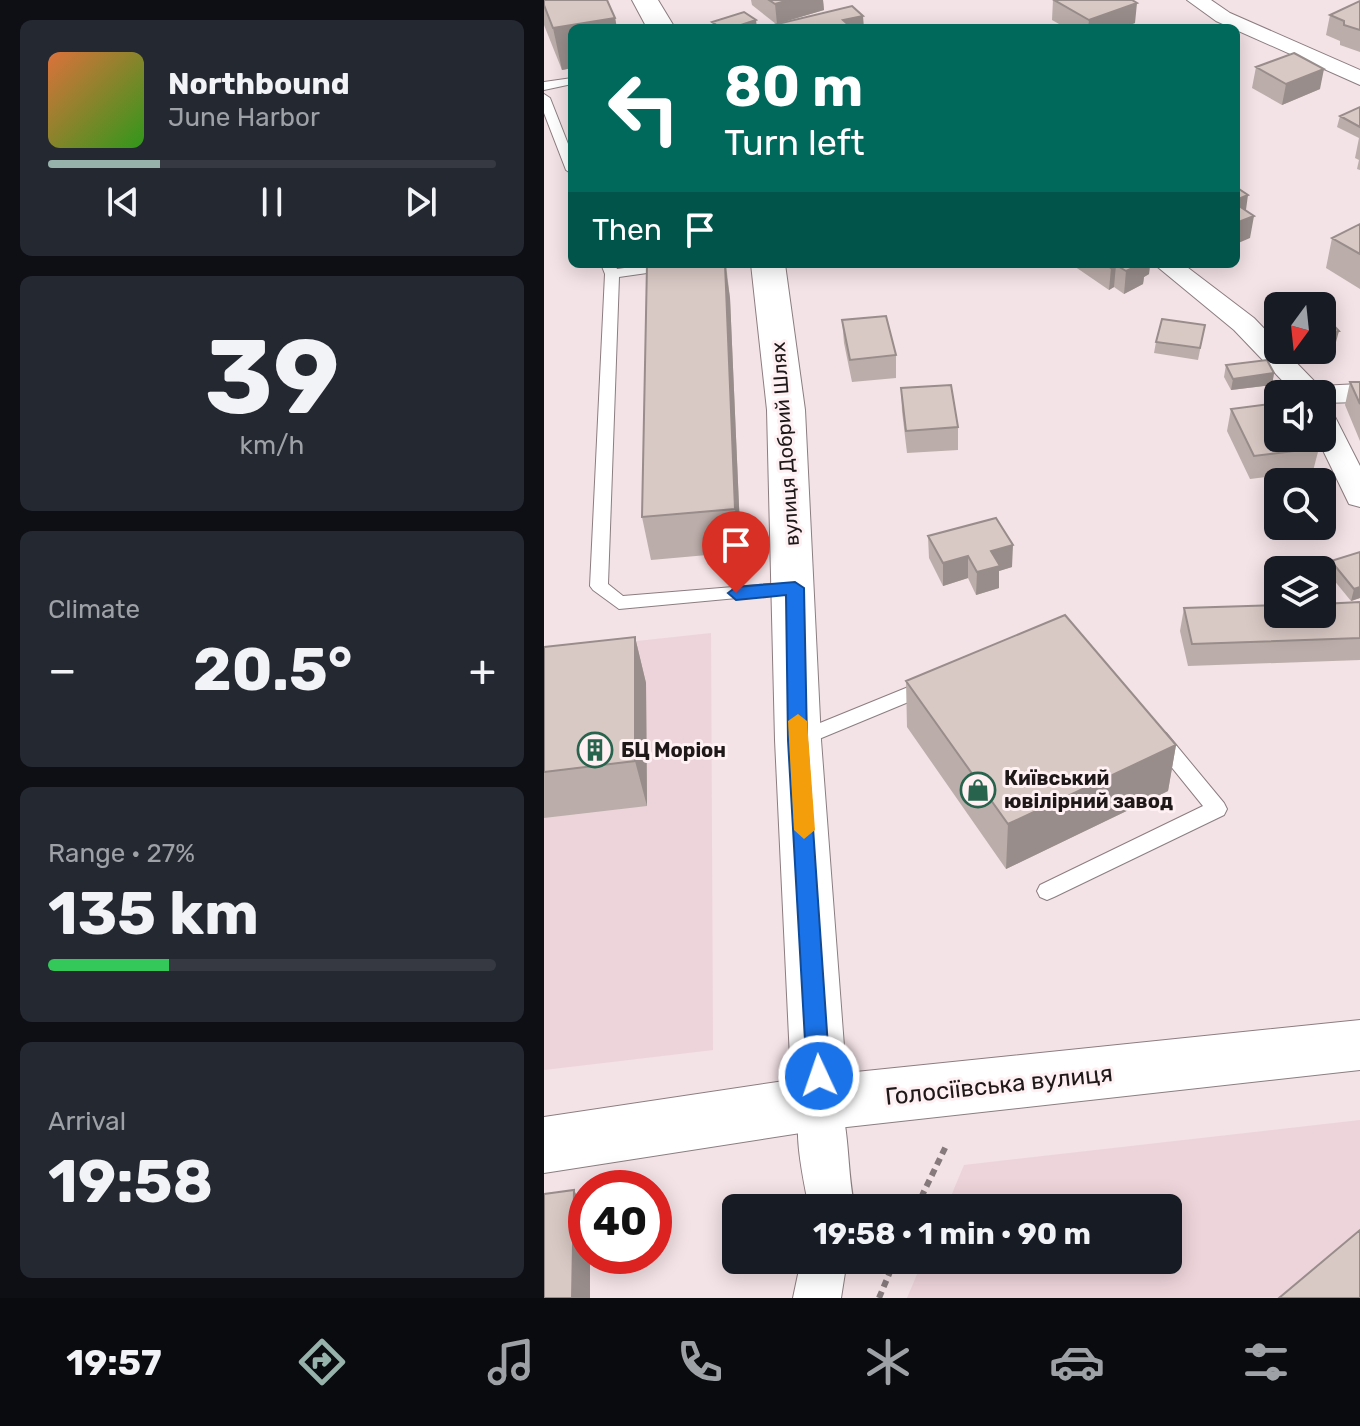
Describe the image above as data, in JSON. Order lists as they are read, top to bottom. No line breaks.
{"streets":{"street":["вулиця Добрий Шлях","Голосіївська вулиця"]},"crossings":[["вулиця Добрий Шлях","Голосіївська вулиця"]],"places":{"building":["БЦ Моріон"],"shop":["Київський ювілірний завод"]},"north":"bottom","page":{"turn":["80 m","Turn left"],"song":["Northbound","June Harbor"],"then":"Then","tile":[["39","km/h"],"Climate",["Range · 27%","135 km"],["Arrival","19:58"]],"heat":["−","20.5°","+"],"limit":"40","trip":"19:58 · 1 min · 90 m","tabs":"19:57"}}
